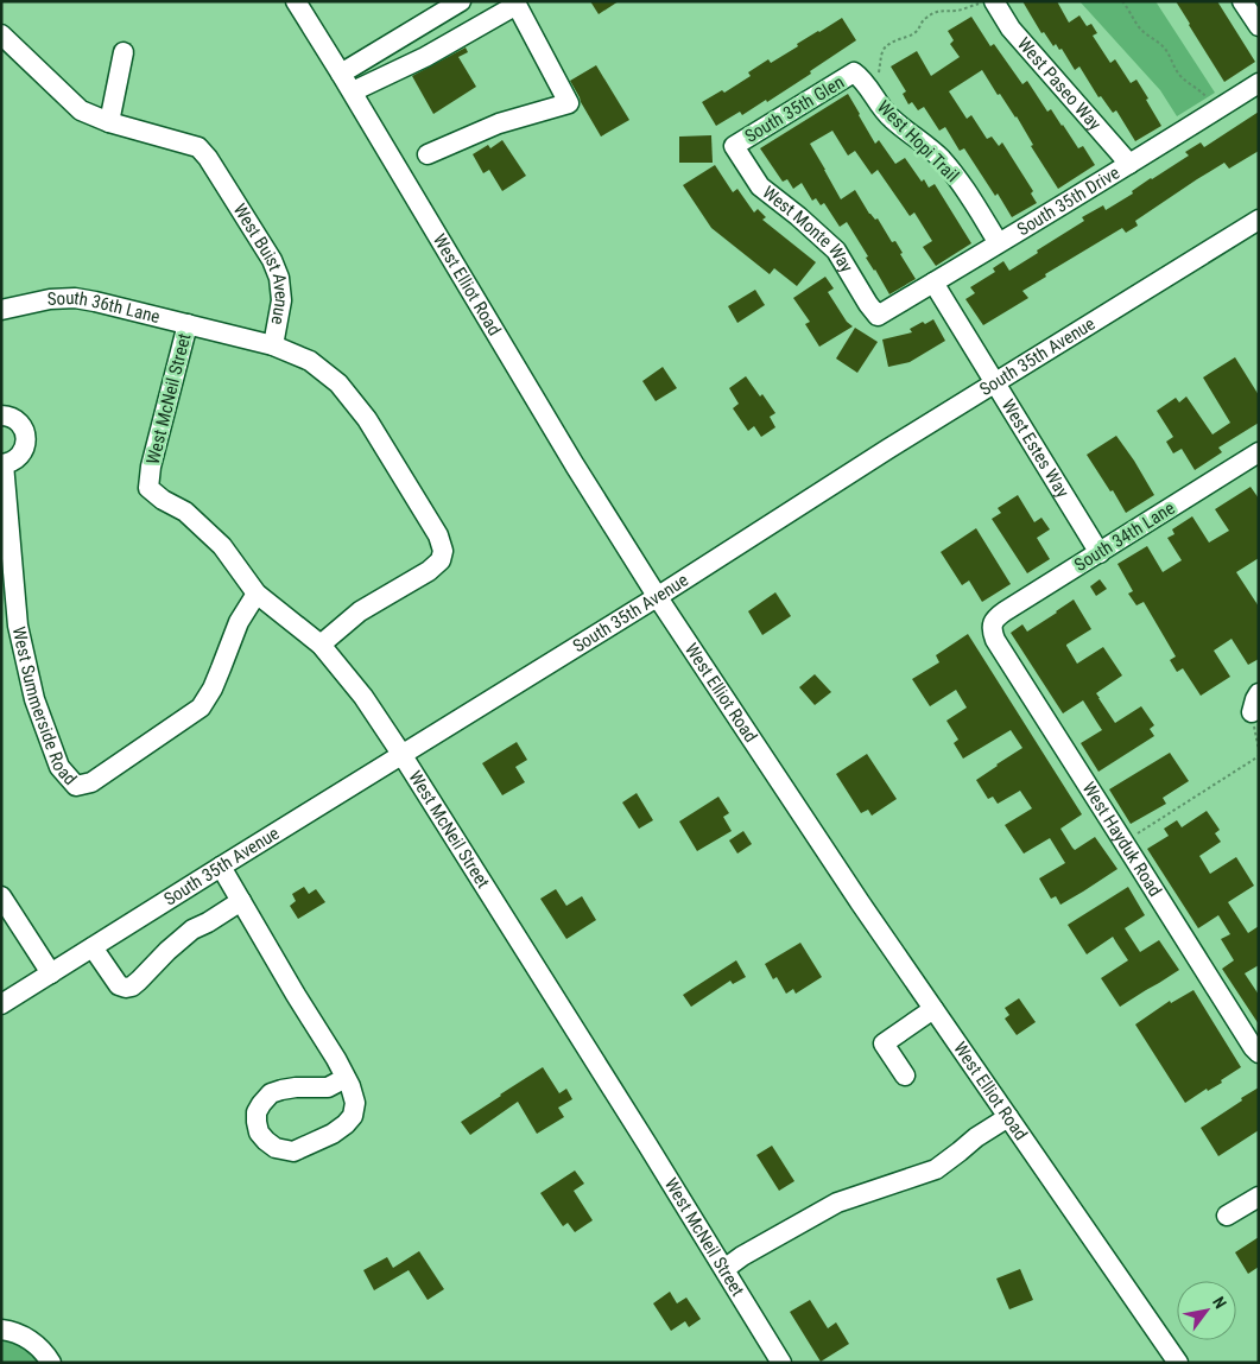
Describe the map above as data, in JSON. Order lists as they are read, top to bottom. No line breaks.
{"streets":{"street":["West Paseo Way","South 35th Glen","West Hopi Trail","South 35th Drive","West Monte Way","West Buist Avenue","West Elliot Road","South 36th Lane","South 35th Avenue","West McNeil Street","West Estes Way","South 34th Lane","West Summerside Road","West Hayduk Road"]},"crossings":[["West Paseo Way","South 35th Drive"],["South 35th Glen","West Hopi Trail"],["South 35th Glen","West Monte Way"],["West Hopi Trail","South 35th Drive"],["South 35th Drive","West Monte Way"],["South 35th Drive","West Estes Way"],["West Buist Avenue","South 36th Lane"],["West Buist Avenue","West McNeil Street"],["West Elliot Road","South 35th Avenue"],["South 36th Lane","West McNeil Street"],["South 35th Avenue","West McNeil Street"],["South 35th Avenue","West Estes Way"],["West McNeil Street","West Summerside Road"],["West Estes Way","South 34th Lane"],["South 34th Lane","West Hayduk Road"]],"north":"top right"}
